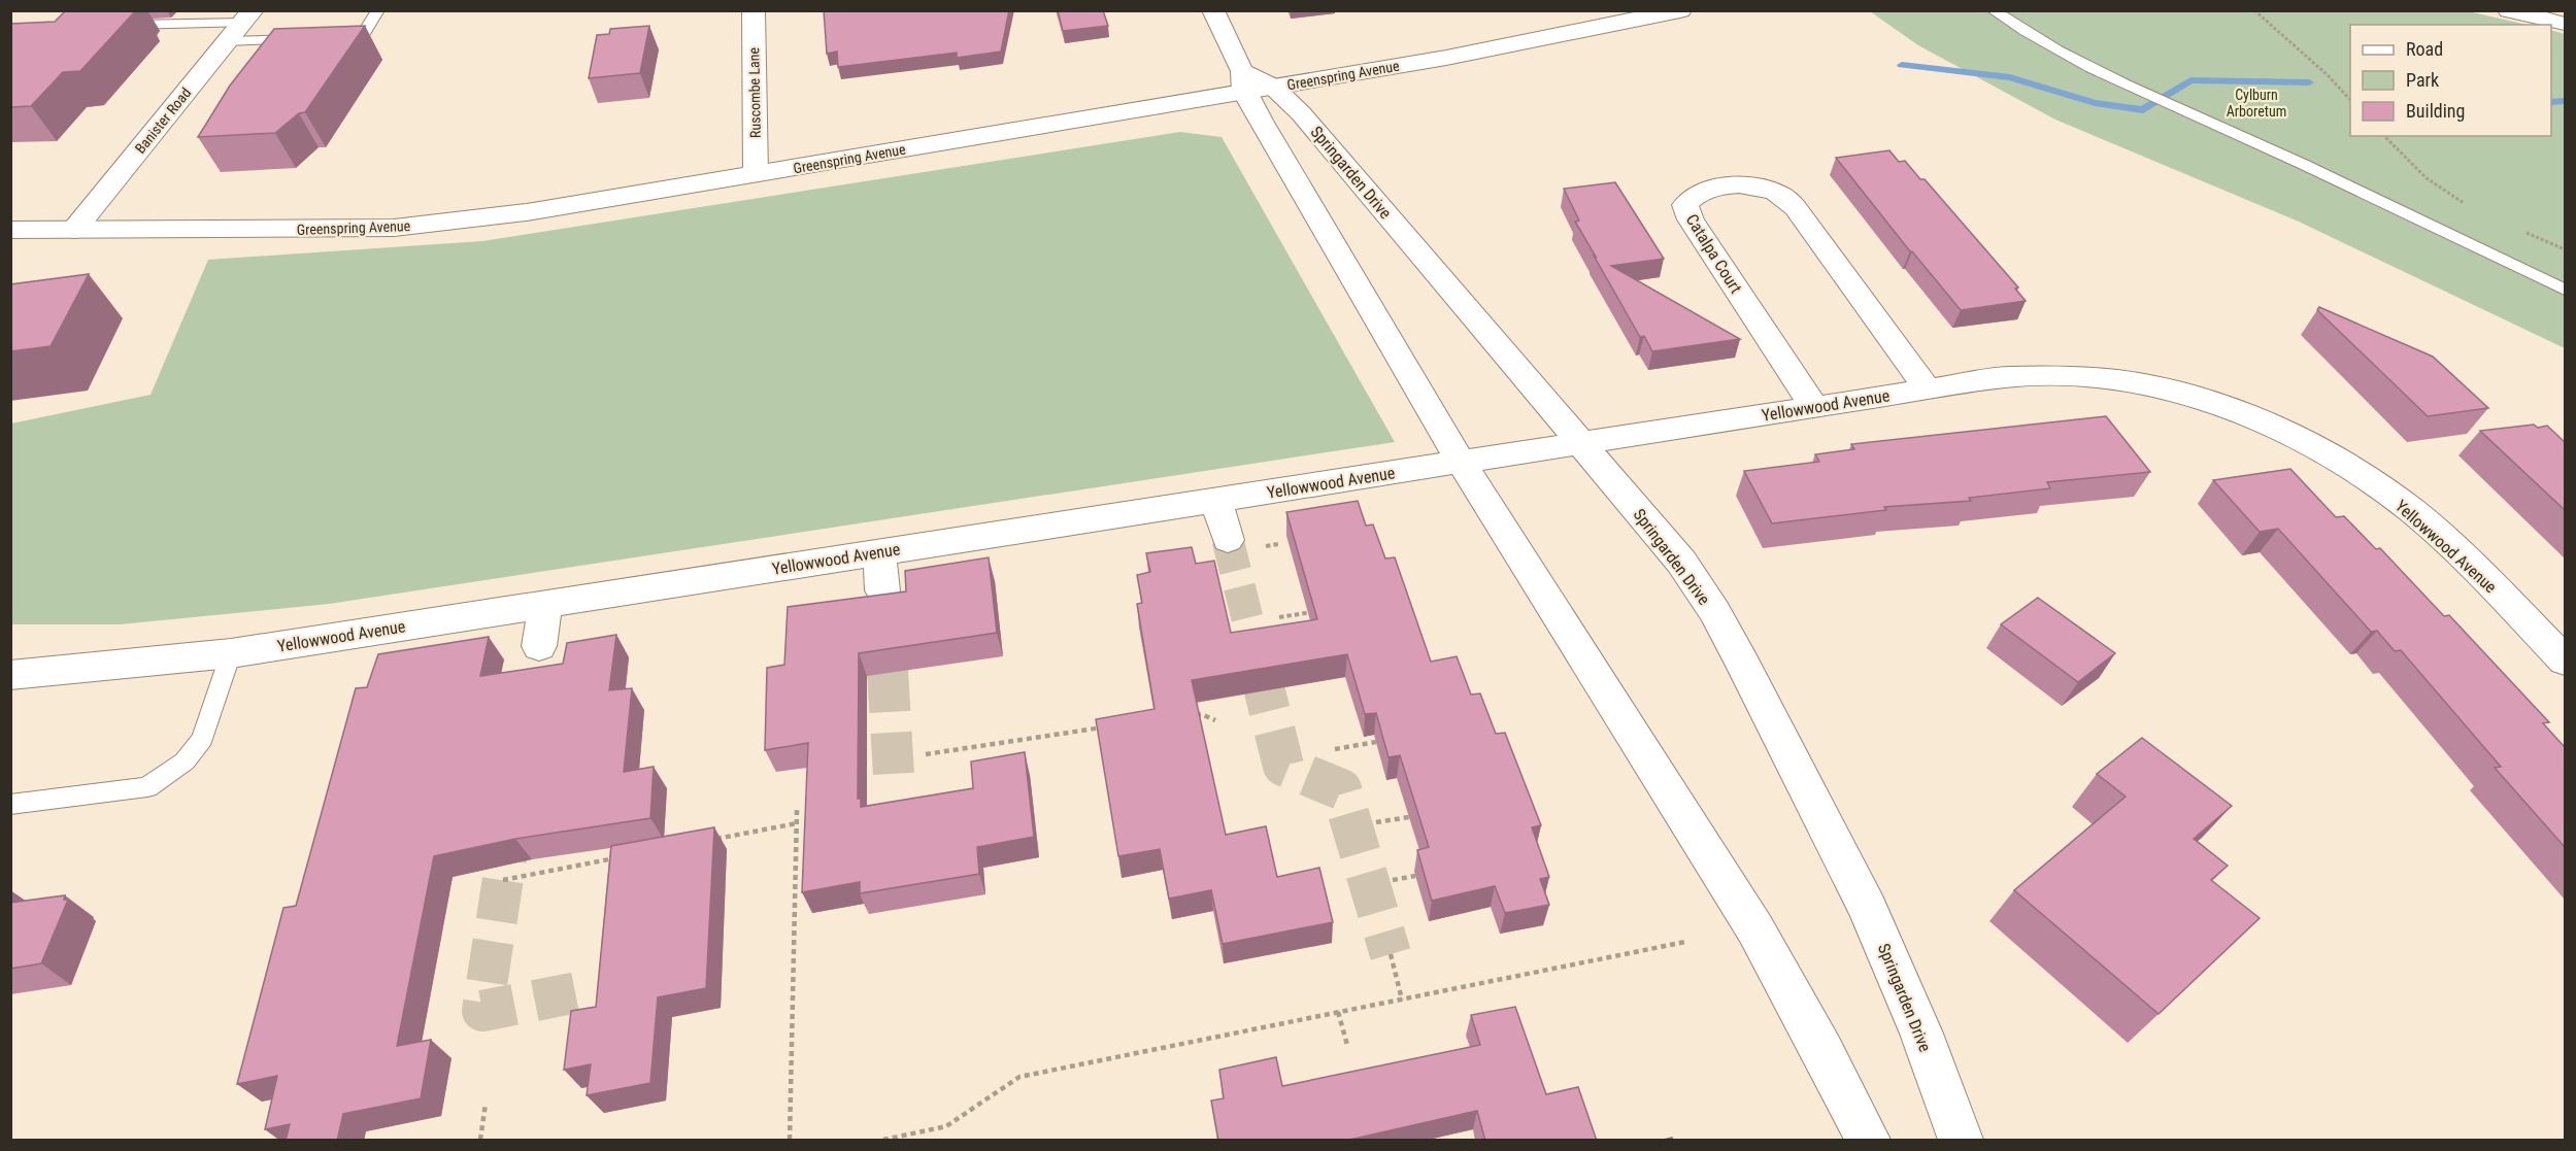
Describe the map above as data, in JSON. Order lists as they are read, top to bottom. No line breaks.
{"streets":{"street":["Greenspring Avenue","Ruscombe Lane","Banister Road","Springarden Drive","Catalpa Court","Yellowwood Avenue"]},"crossings":[["Greenspring Avenue","Ruscombe Lane"],["Greenspring Avenue","Banister Road"],["Greenspring Avenue","Springarden Drive"],["Springarden Drive","Yellowwood Avenue"],["Catalpa Court","Yellowwood Avenue"]],"parks":["Cylburn Arboretum"],"legend":["Road","Park","Building"]}
